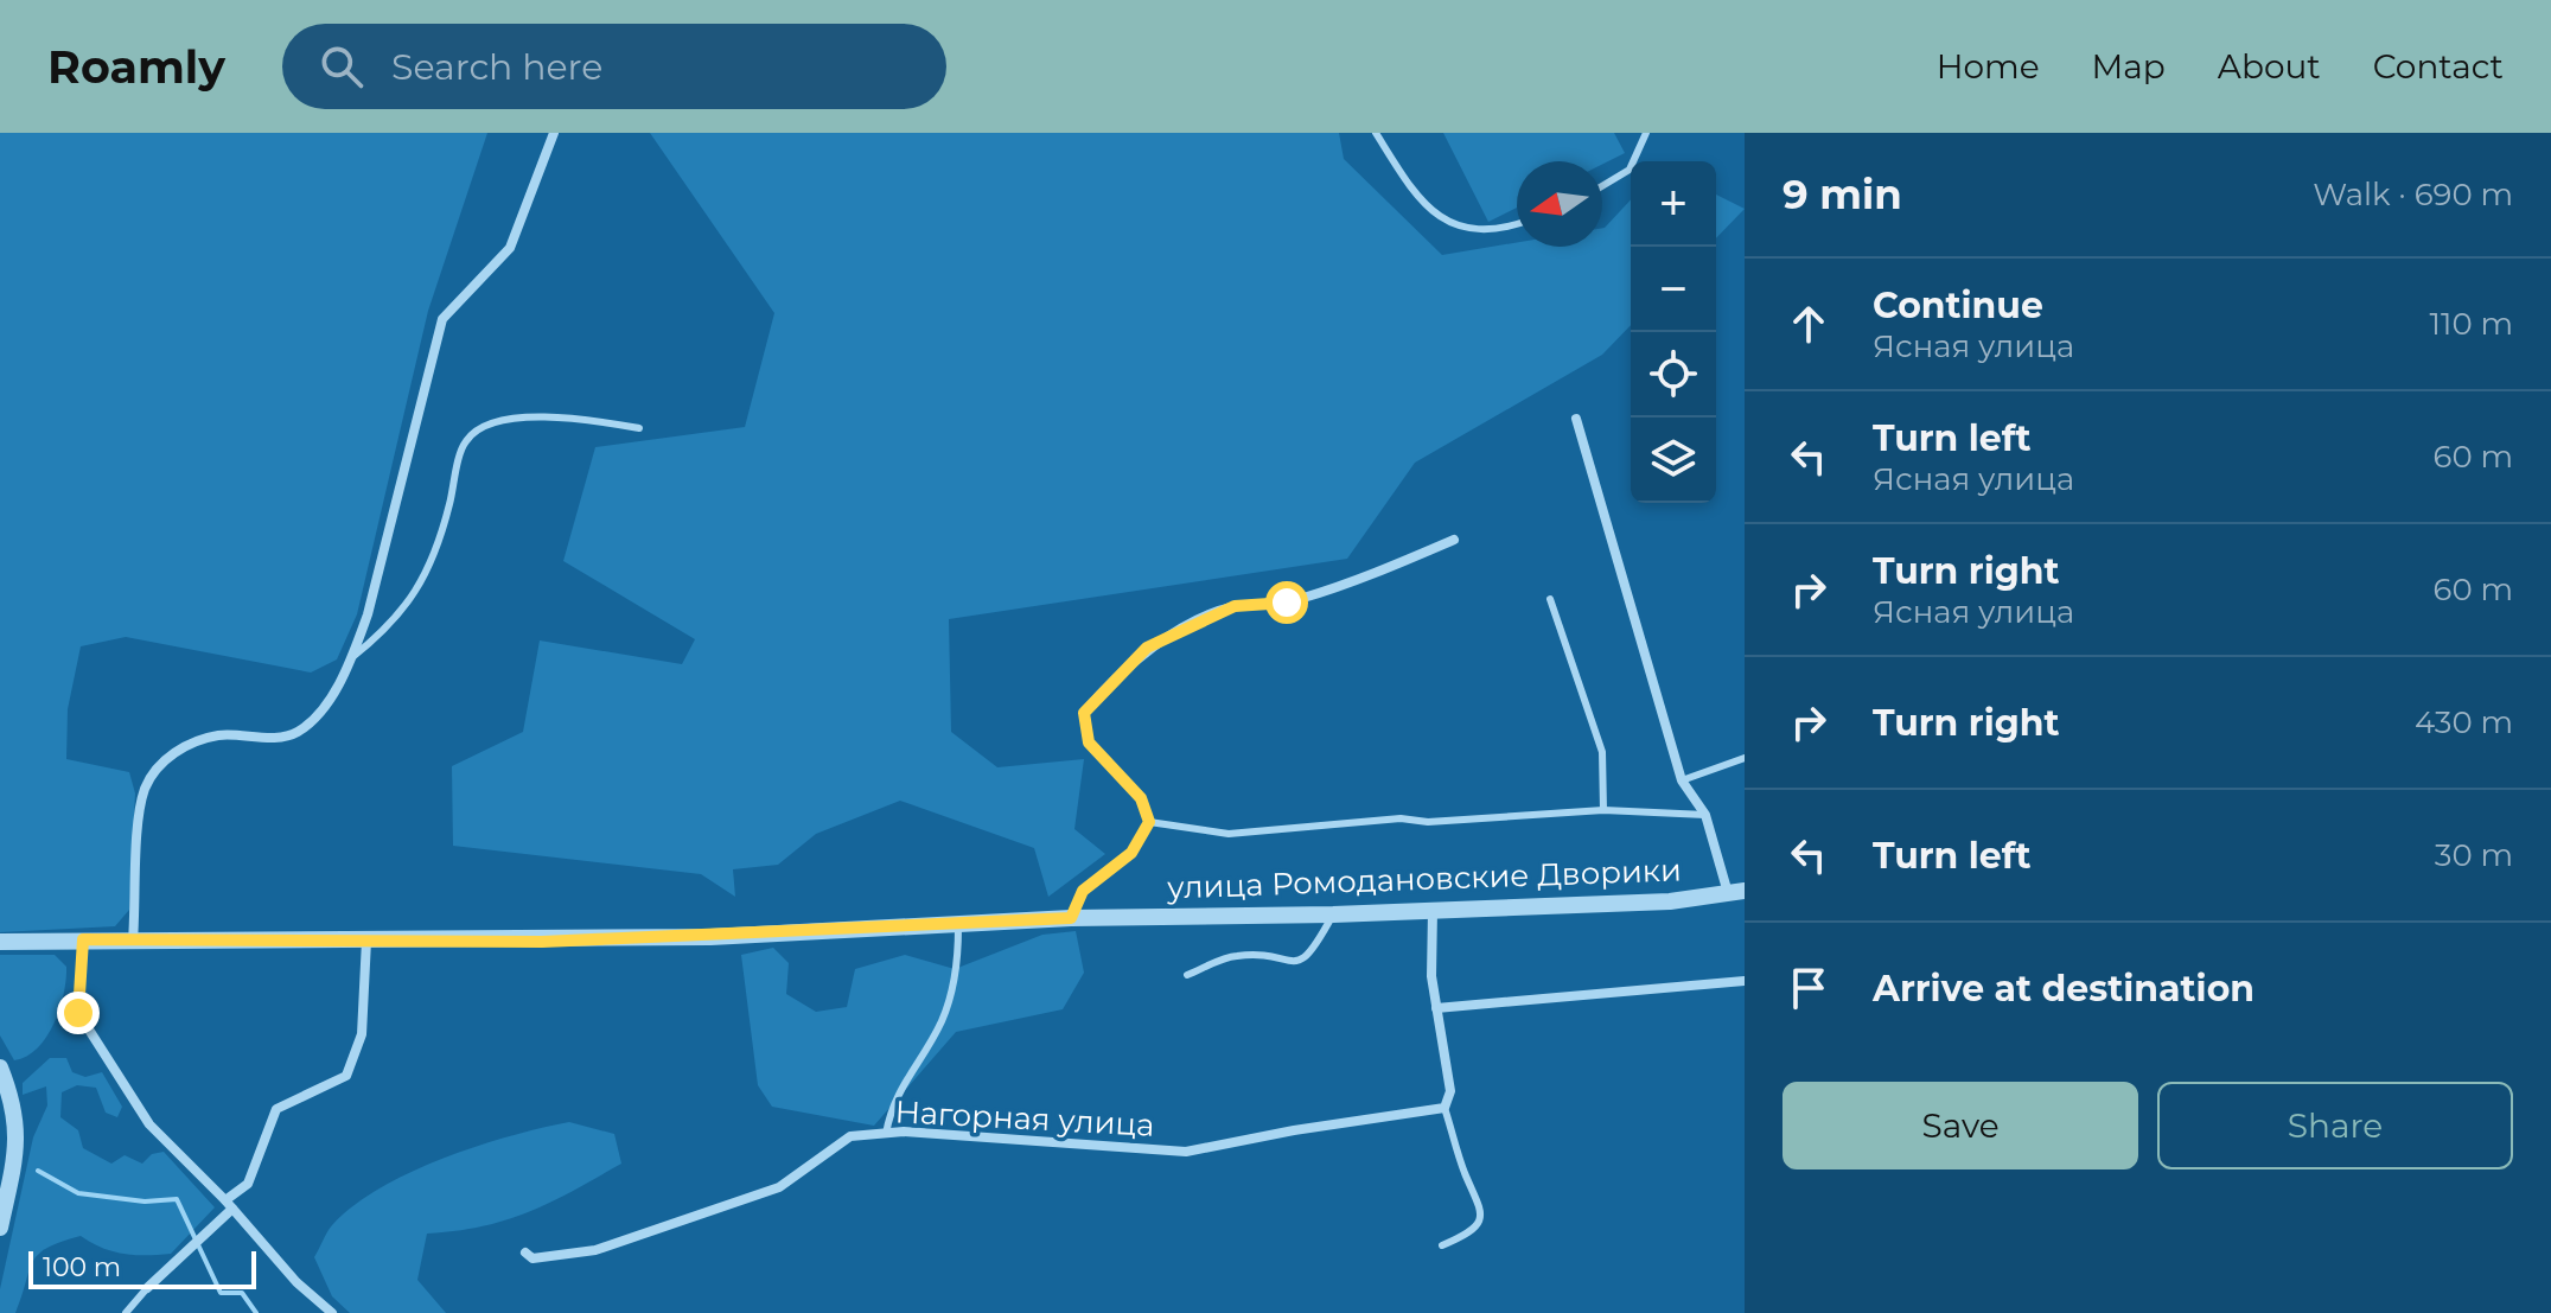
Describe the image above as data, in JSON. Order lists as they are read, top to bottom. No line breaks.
{"streets":{"street":["улица Ромодановские Дворики","Нагорная улица"]},"scale_bar":"100 m","north":"left","page":{"header":"Roamly","search":"Search here","nav":["Home","Map","About","Contact"],"heading":["9 min","Walk · 690 m"],"map_buttons":["+","−"],"list":[["Continue","Ясная улица","110 m"],["Turn left","Ясная улица","60 m"],["Turn right","Ясная улица","60 m"],["Turn right","430 m"],["Turn left","30 m"],"Arrive at destination"],"buttons":["Save","Share"],"scale":"100 m"}}
